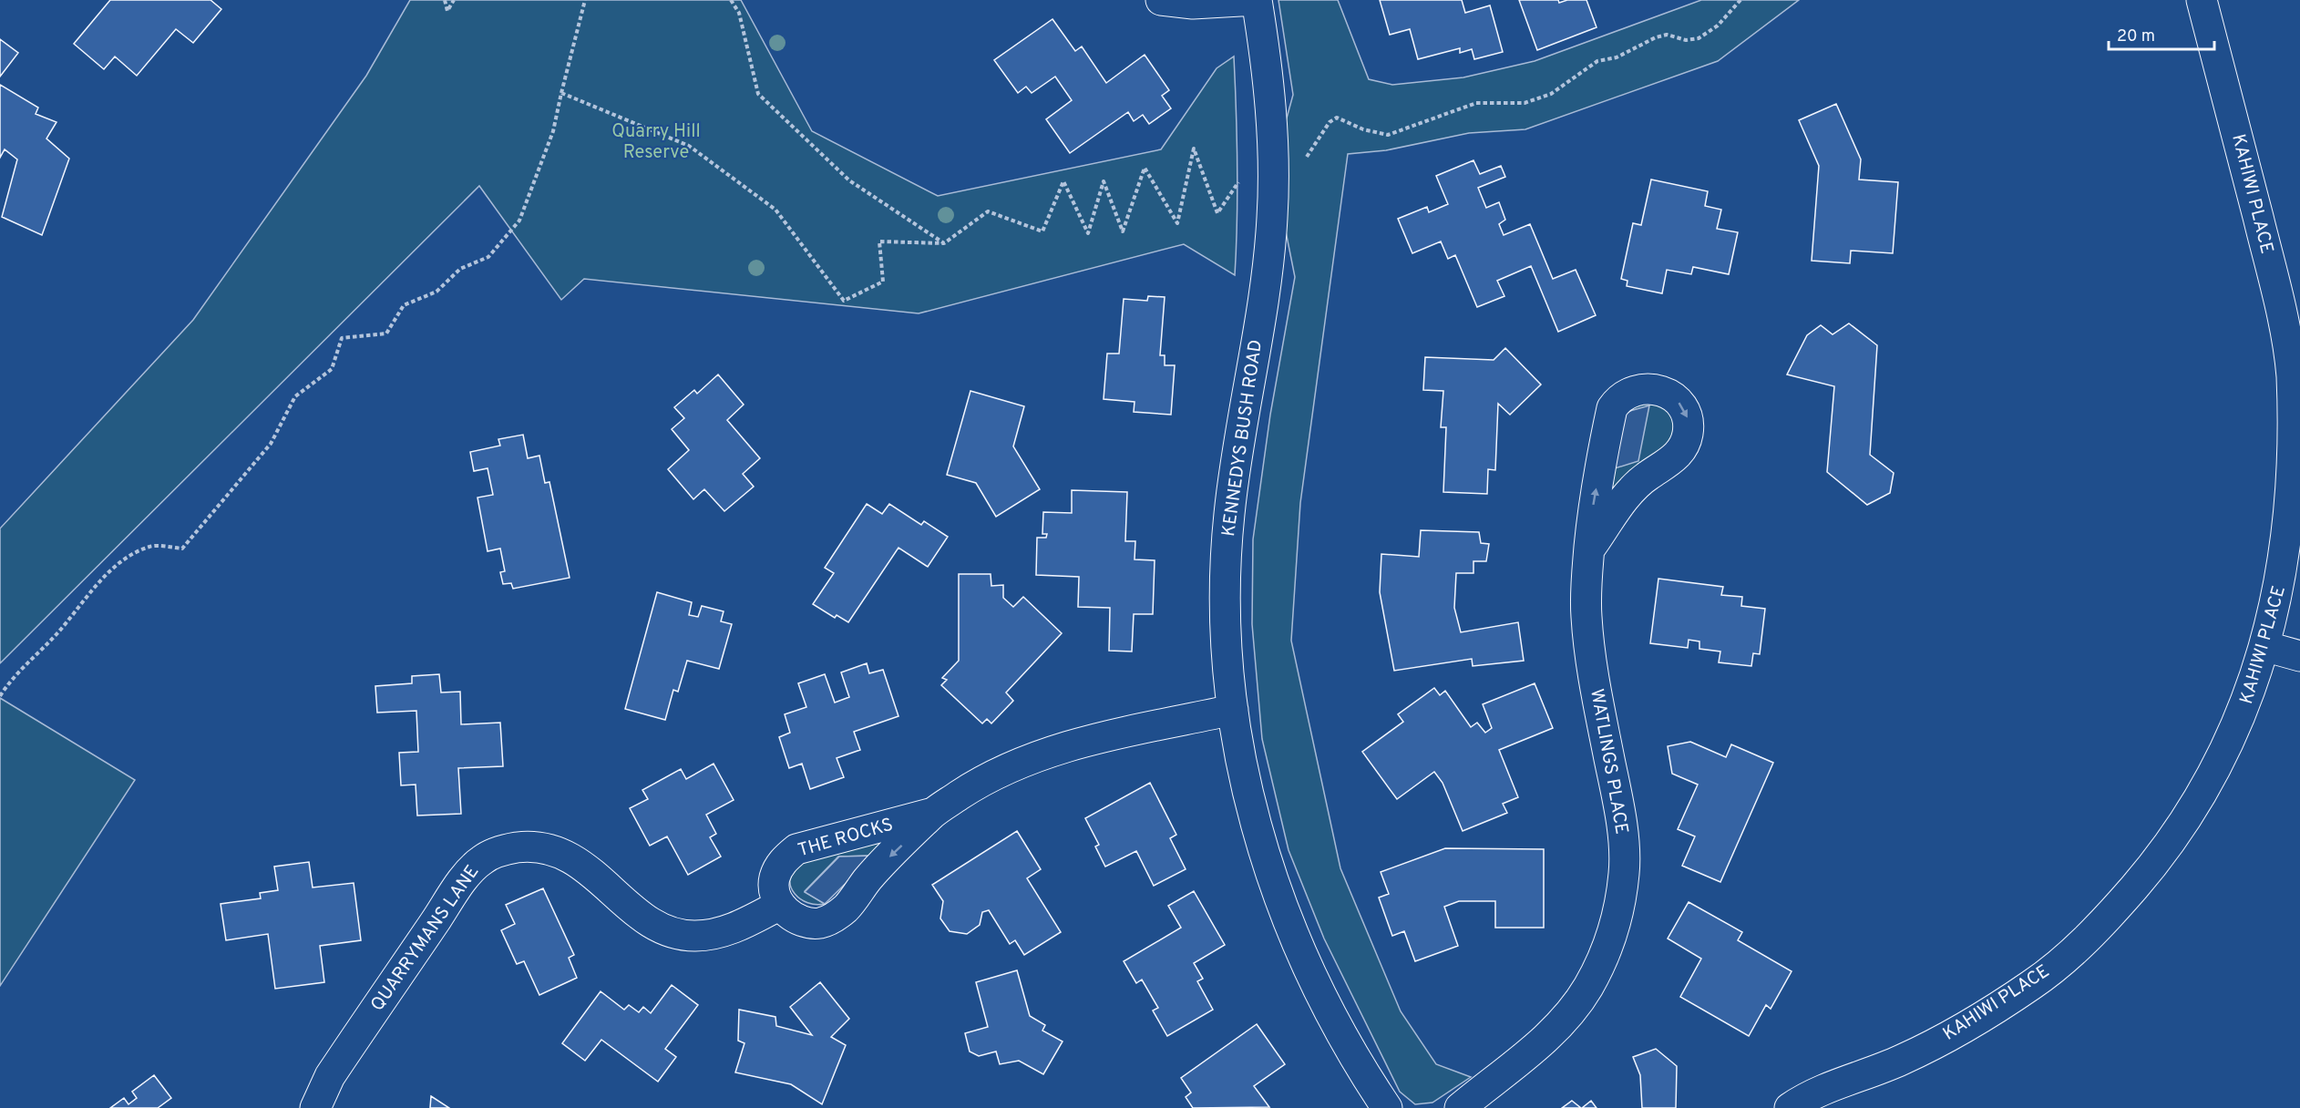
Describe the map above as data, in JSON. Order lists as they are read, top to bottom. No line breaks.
{"streets":{"street":["KAHIWI PLACE","KENNEDYS BUSH ROAD","WATLINGS PLACE","THE ROCKS","QUARRYMANS LANE"]},"crossings":[["KENNEDYS BUSH ROAD","THE ROCKS"],["THE ROCKS","QUARRYMANS LANE"]],"parks":["Quarry Hill Reserve"],"scale_bar":"20 m"}
